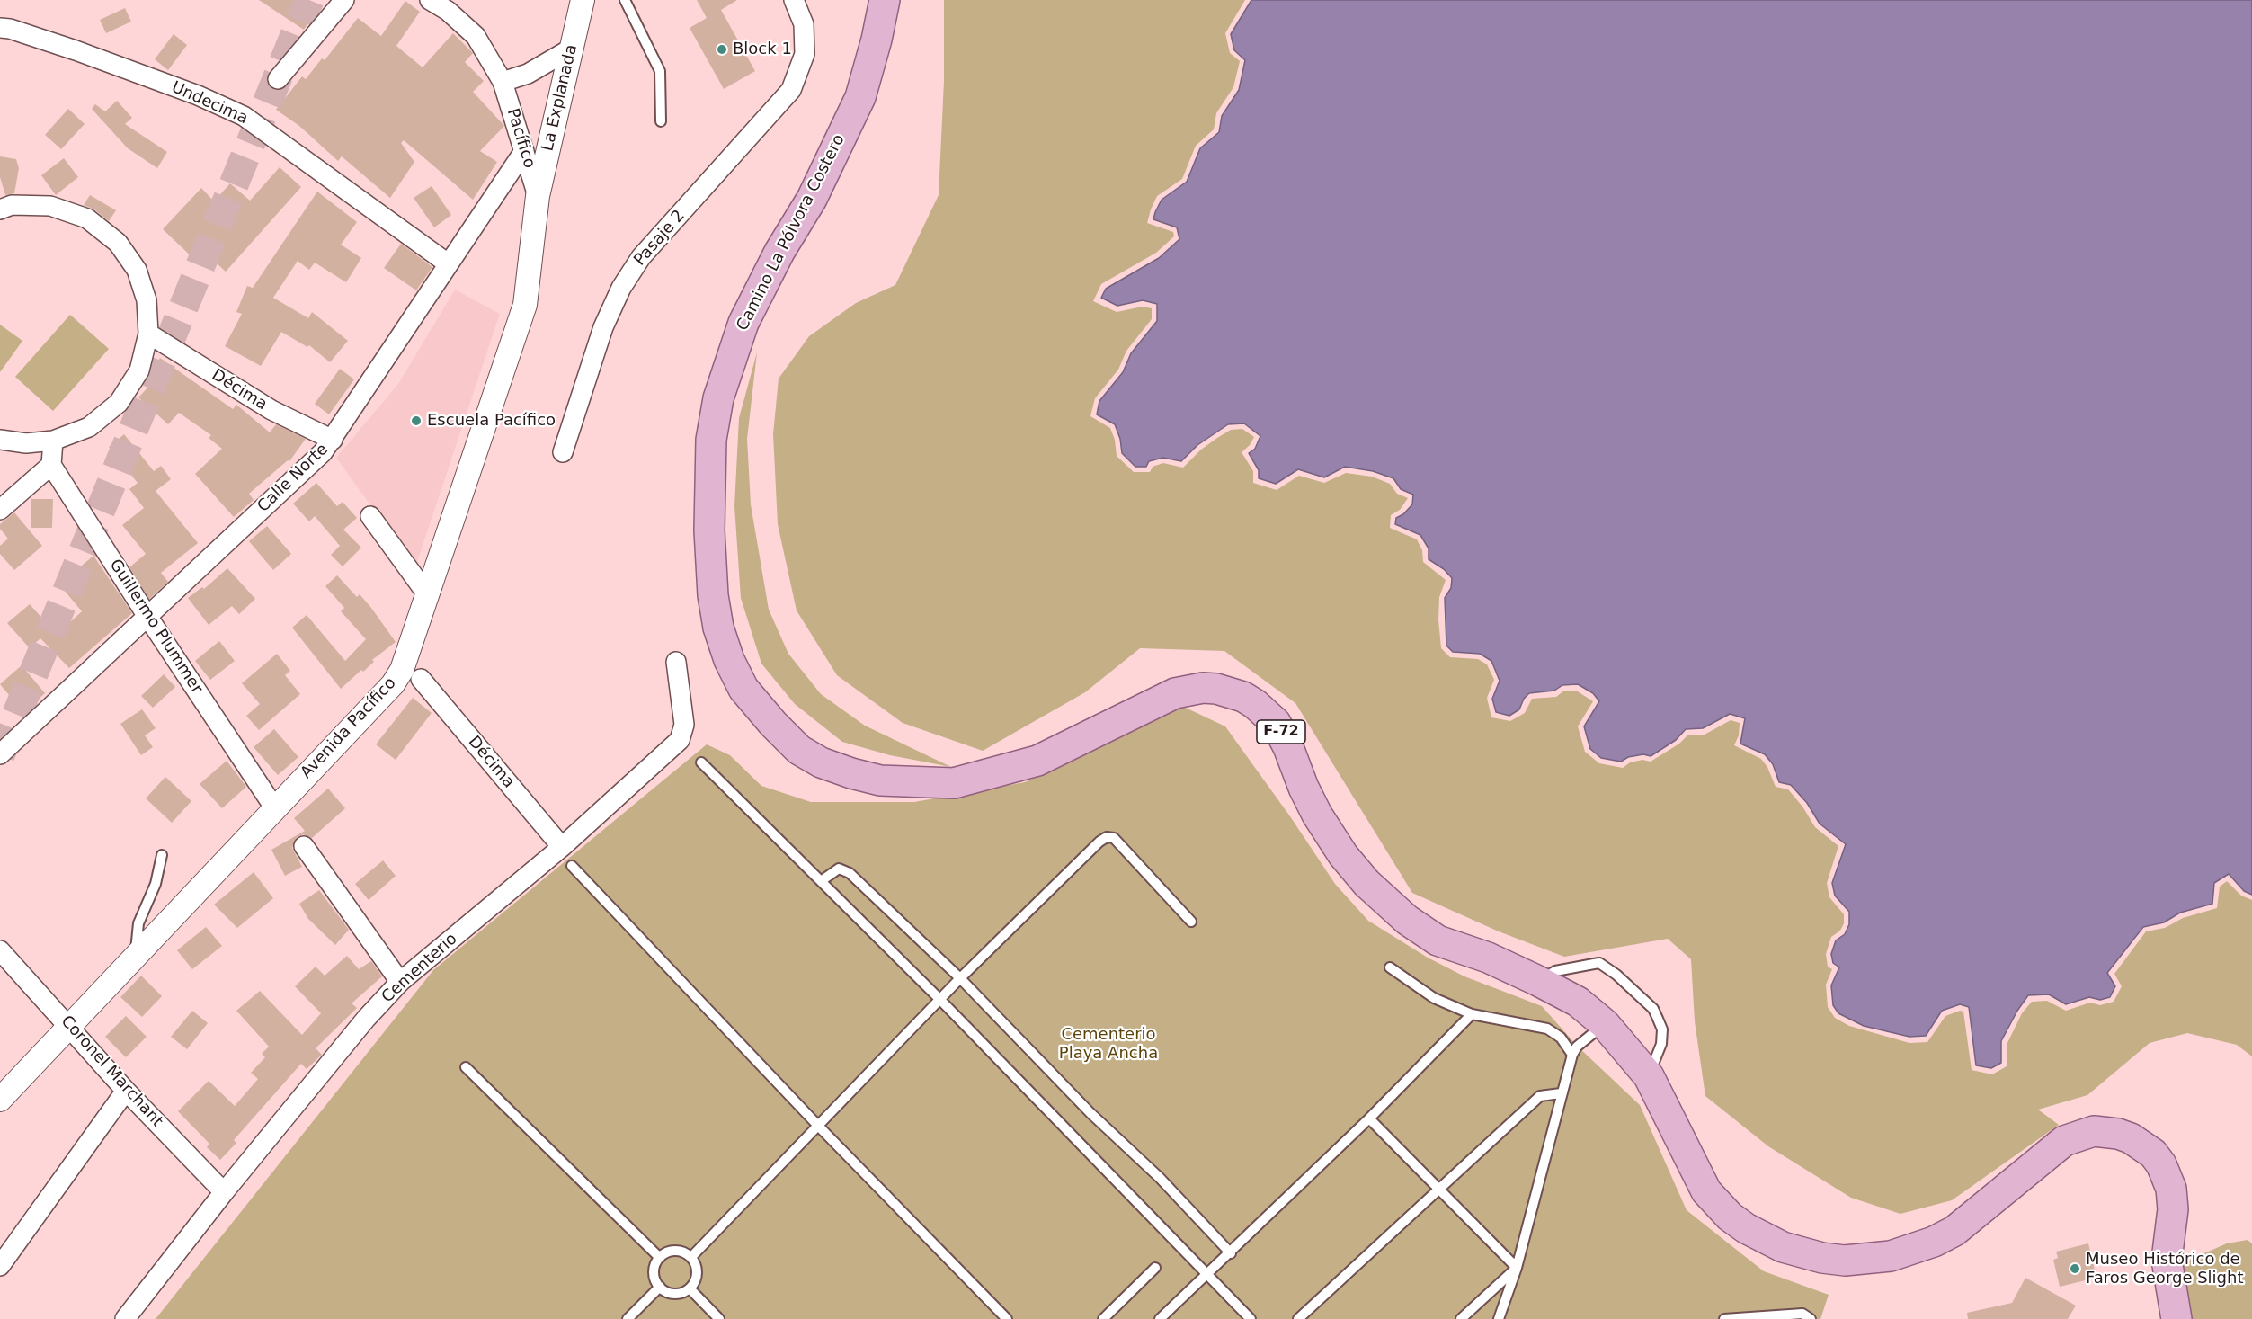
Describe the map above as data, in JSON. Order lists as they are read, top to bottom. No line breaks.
{"streets":{"main road":["Camino La Pólvora Costero","F-72"],"street":["La Explanada","Undecima","Pacífico","Pasaje 2","Décima","Calle Norte","Guillermo Plummer","Avenida Pacífico","Cementerio","Coronel Marchant"]},"crossings":[["La Explanada","Pacífico"],["La Explanada","Avenida Pacífico"],["Undecima","Calle Norte"],["Pacífico","Calle Norte"],["Pacífico","Avenida Pacífico"],["Décima","Calle Norte"],["Décima","Cementerio"],["Calle Norte","Guillermo Plummer"],["Guillermo Plummer","Avenida Pacífico"],["Avenida Pacífico","Coronel Marchant"],["Cementerio","Coronel Marchant"]],"parks":["Cementerio Playa Ancha"],"places":["Block 1","Escuela Pacífico","Museo Histórico de Faros George Slight"]}
